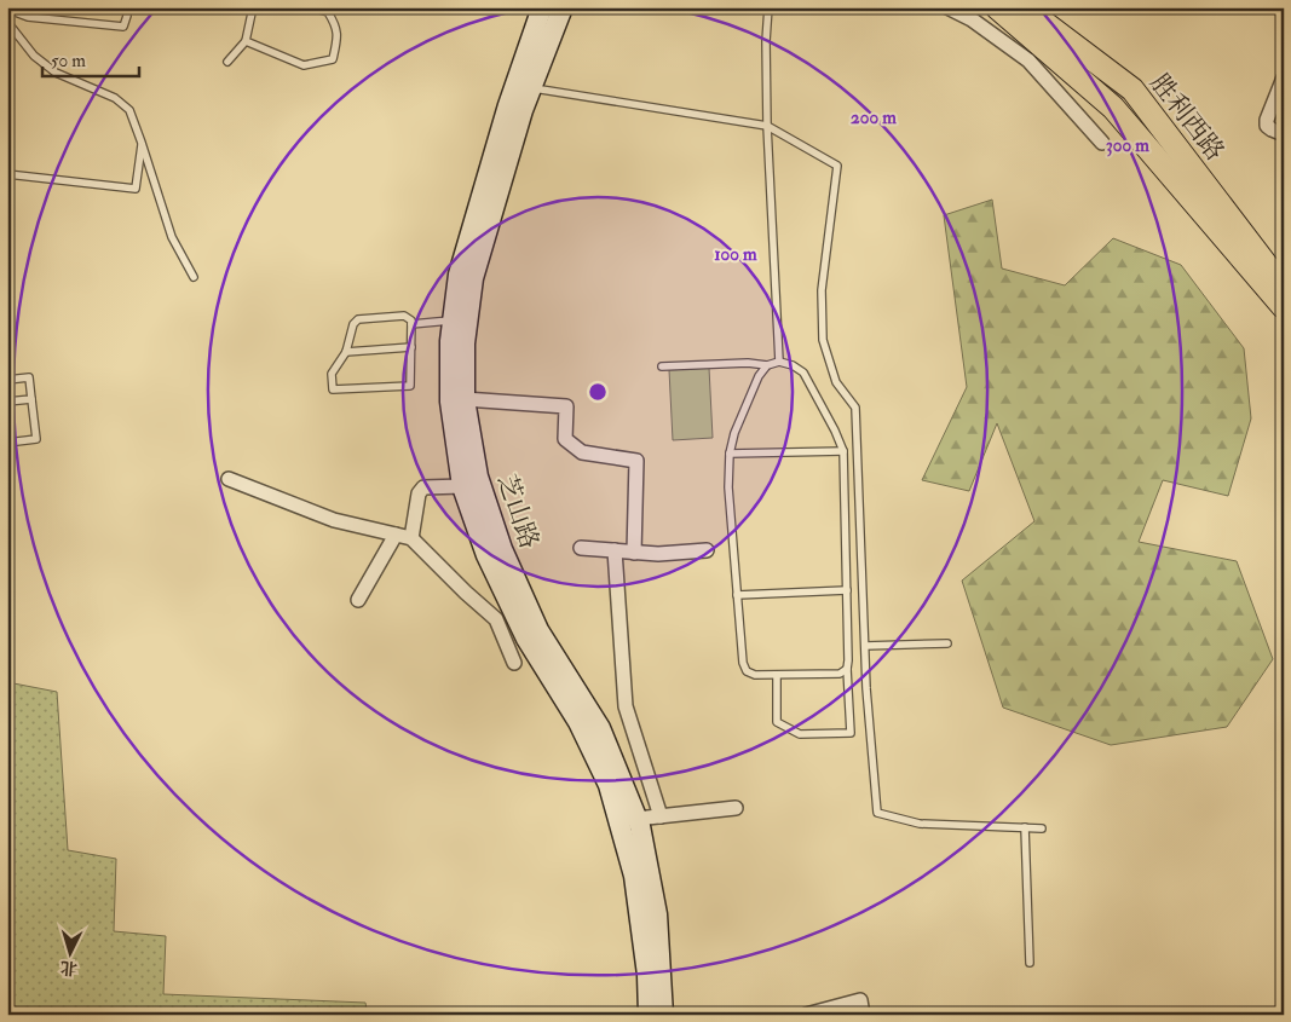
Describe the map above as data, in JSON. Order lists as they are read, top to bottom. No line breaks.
{"streets":{"main road":["胜利西路","芝山路"]},"scale_bar":"50 m","north":"bottom","rings":["200 m","300 m","100 m"]}
